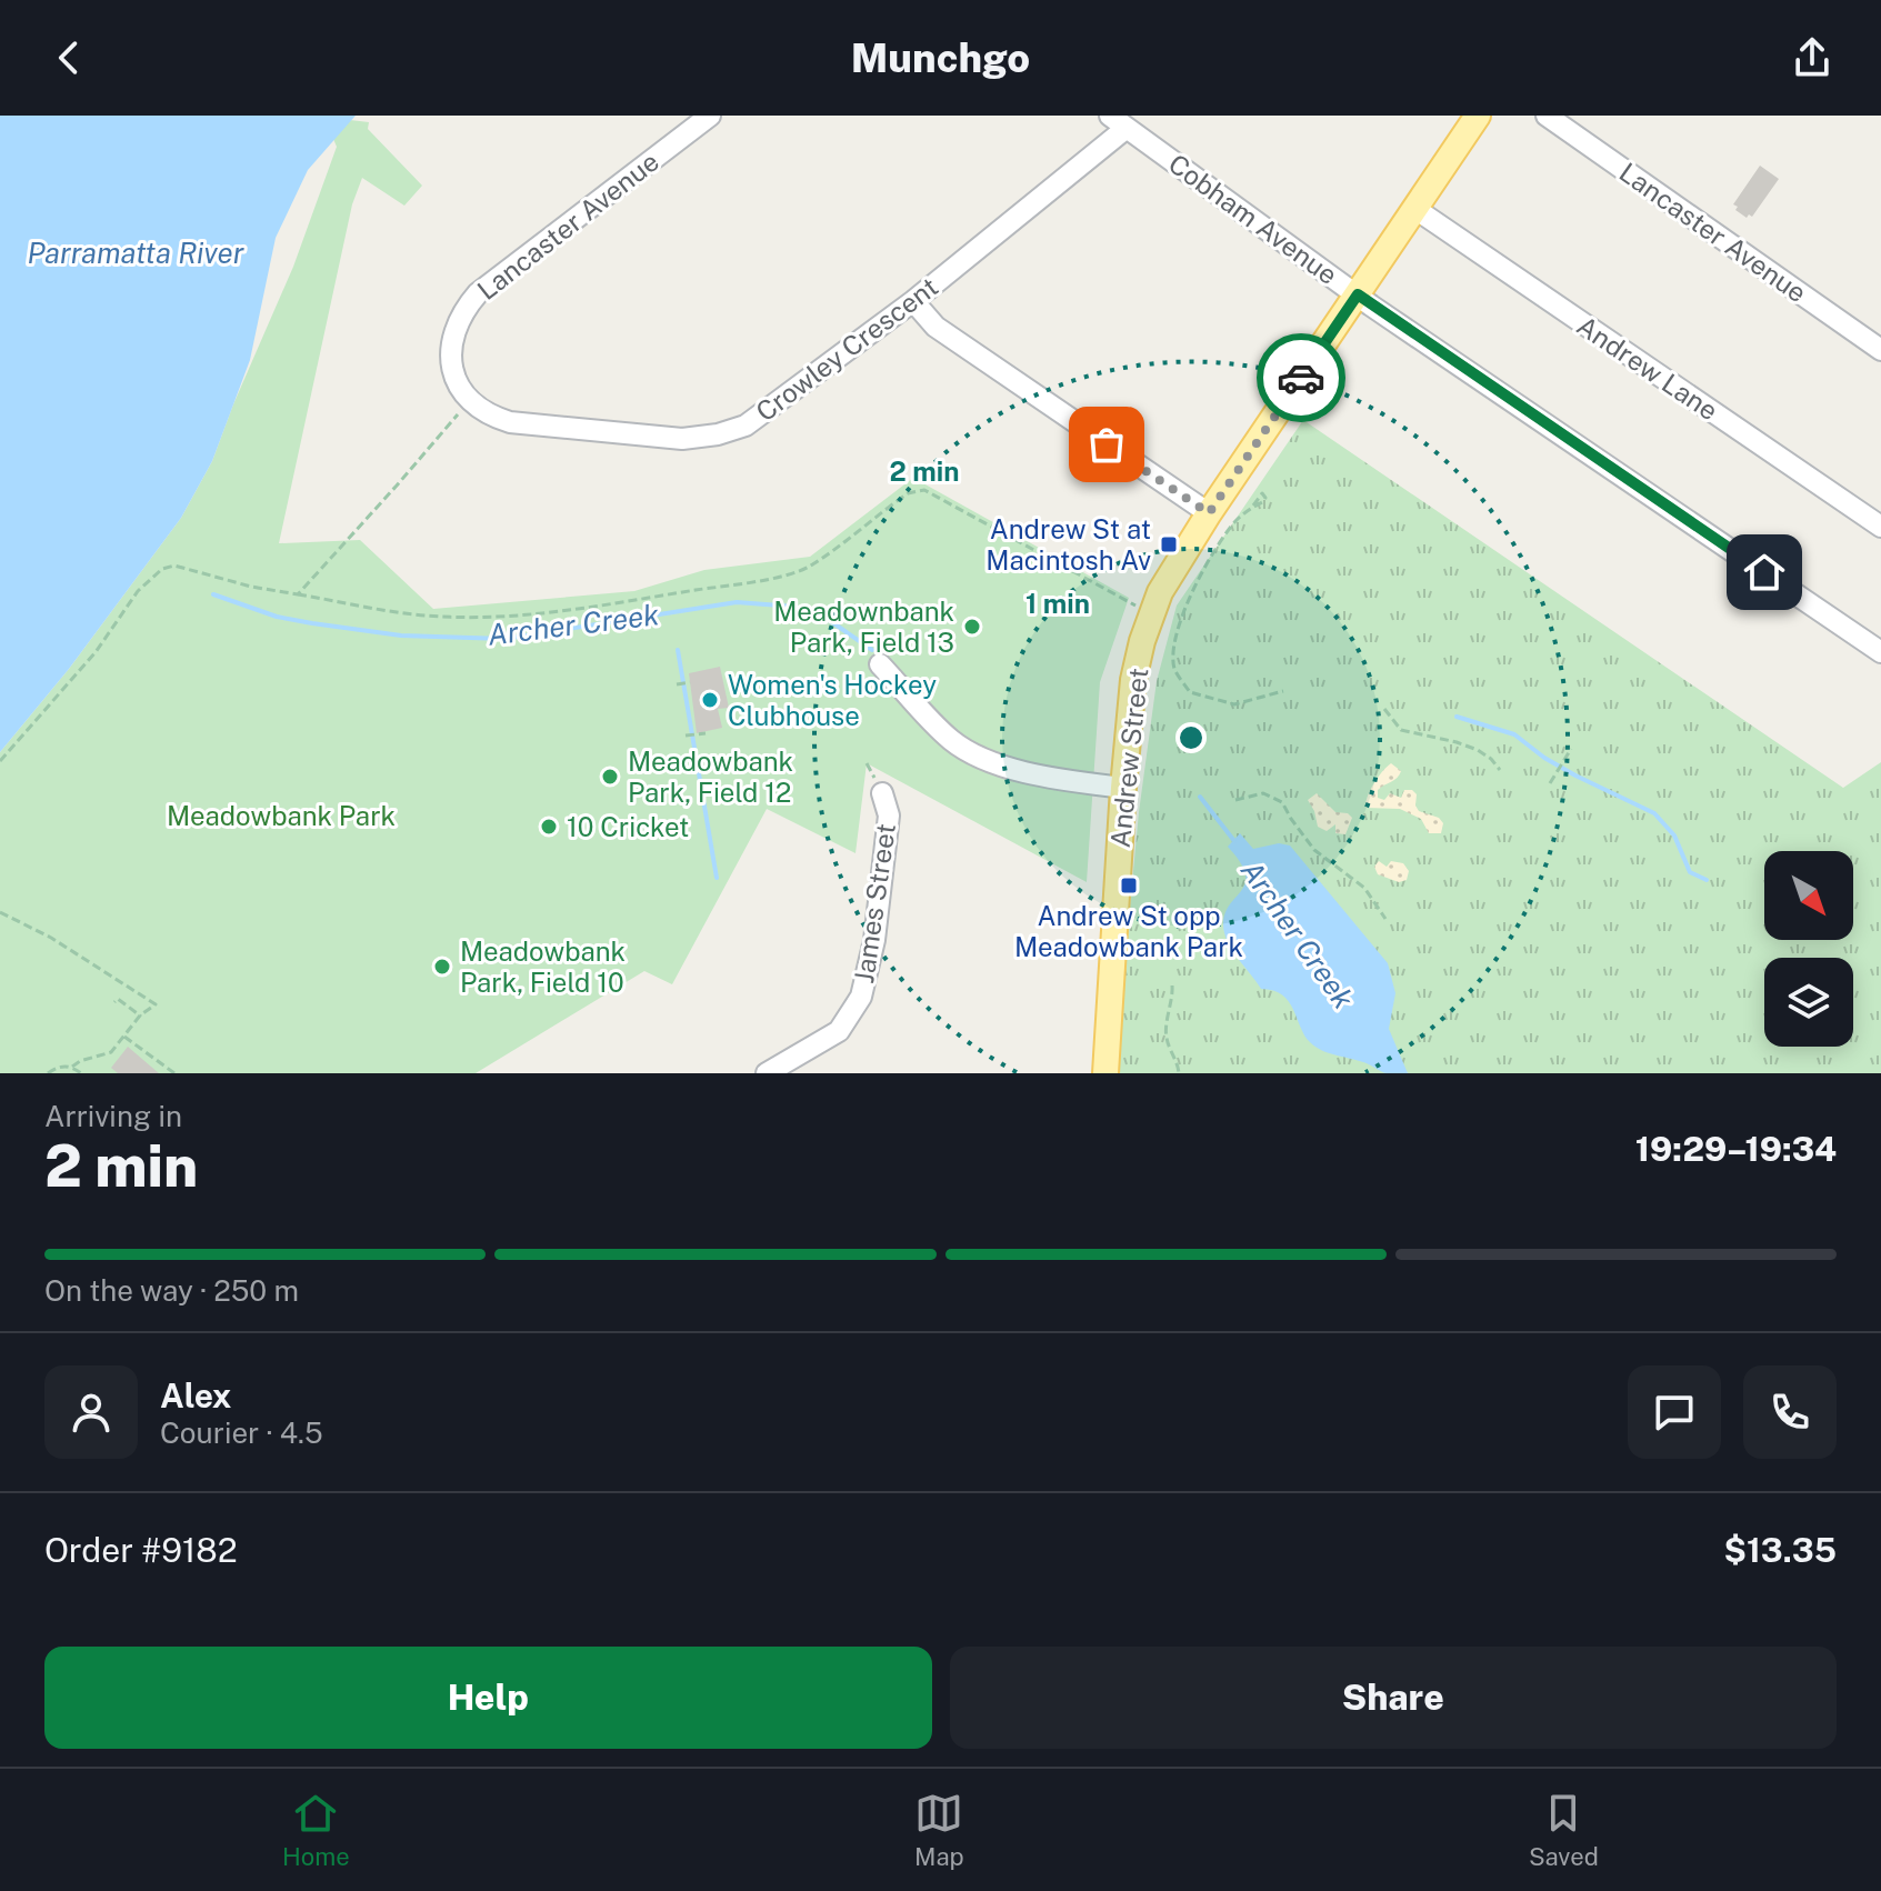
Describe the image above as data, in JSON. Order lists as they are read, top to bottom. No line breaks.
{"streets":{"main road":["Andrew Street"],"street":["Cobham Avenue","Lancaster Avenue","Crowley Crescent","Andrew Lane","James Street"]},"crossings":[["Cobham Avenue","Crowley Crescent"],["Cobham Avenue","Andrew Street"],["Lancaster Avenue","Crowley Crescent"],["Andrew Lane","Andrew Street"]],"water":["Parramatta River","Archer Creek"],"parks":["Meadowbank Park"],"places":{"transit":["Andrew St at Macintosh Av","Andrew St opp Meadowbank Park"],"other":["Meadownbank Park, Field 13","Women's Hockey Clubhouse","Meadowbank Park, Field 12","10 Cricket","Meadowbank Park, Field 10"]},"north":"bottom right","page":{"header":"Munchgo","heading":["2 min","Arriving in","19:29–19:34"],"panel":["Alex","Courier · 4.5","Order #9182","$13.35"],"bar":"On the way · 250 m","buttons":["Help","Share"],"tabs":["Home","Map","Saved"]},"rings":["2 min","1 min"]}
